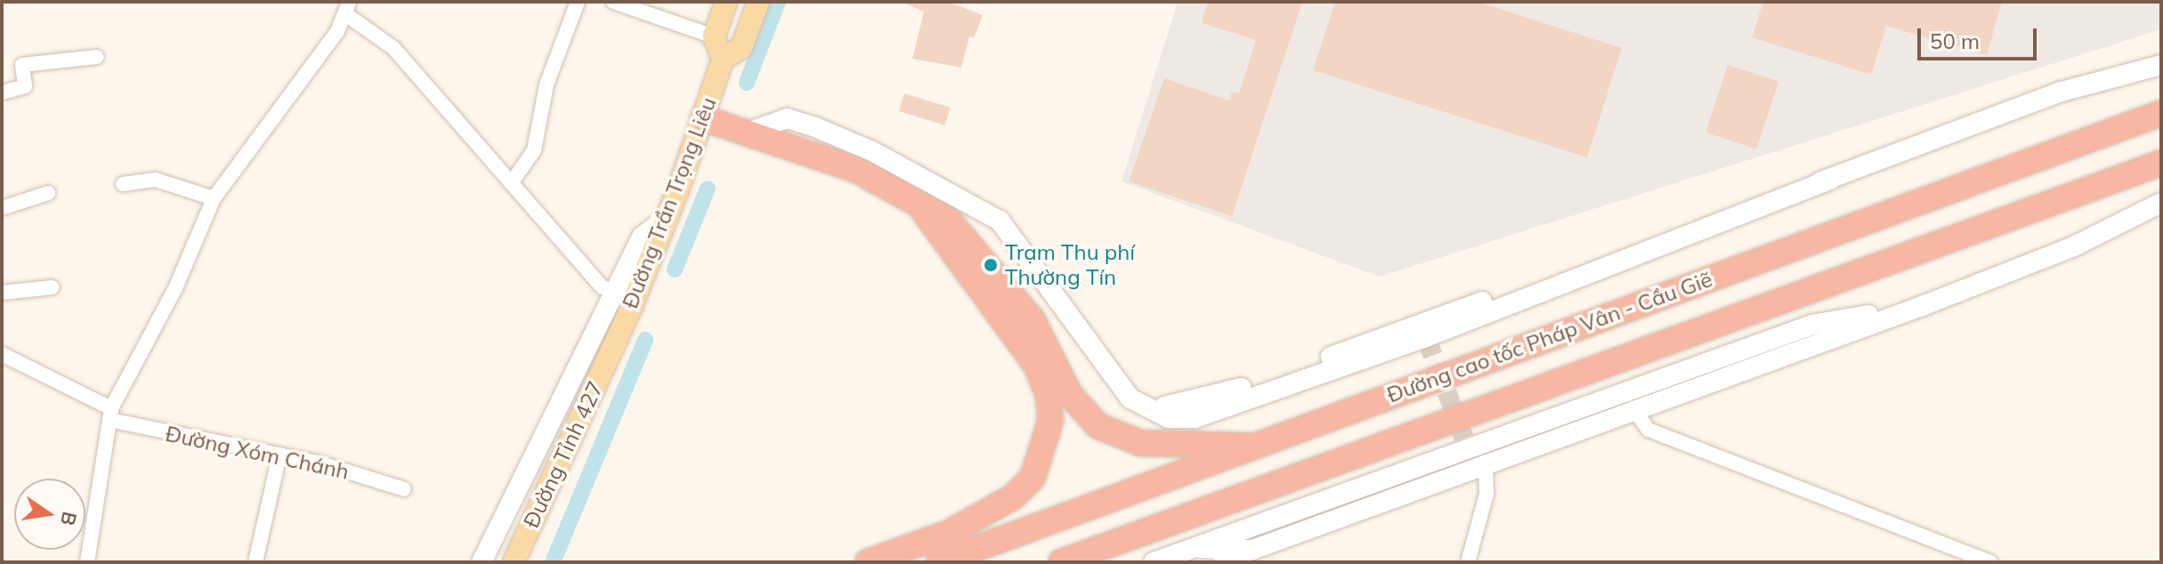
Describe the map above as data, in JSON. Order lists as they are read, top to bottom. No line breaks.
{"streets":{"highway":["Đường cao tốc Pháp Vân - Cầu Giẽ"],"main road":["Đường Trần Trọng Liêu","Đường Tỉnh 427"],"street":["Đường Xóm Chánh"]},"crossings":[["Đường Trần Trọng Liêu","Đường Tỉnh 427"]],"places":["Trạm Thu phí Thường Tín"],"scale_bar":"50 m","north":"right"}
